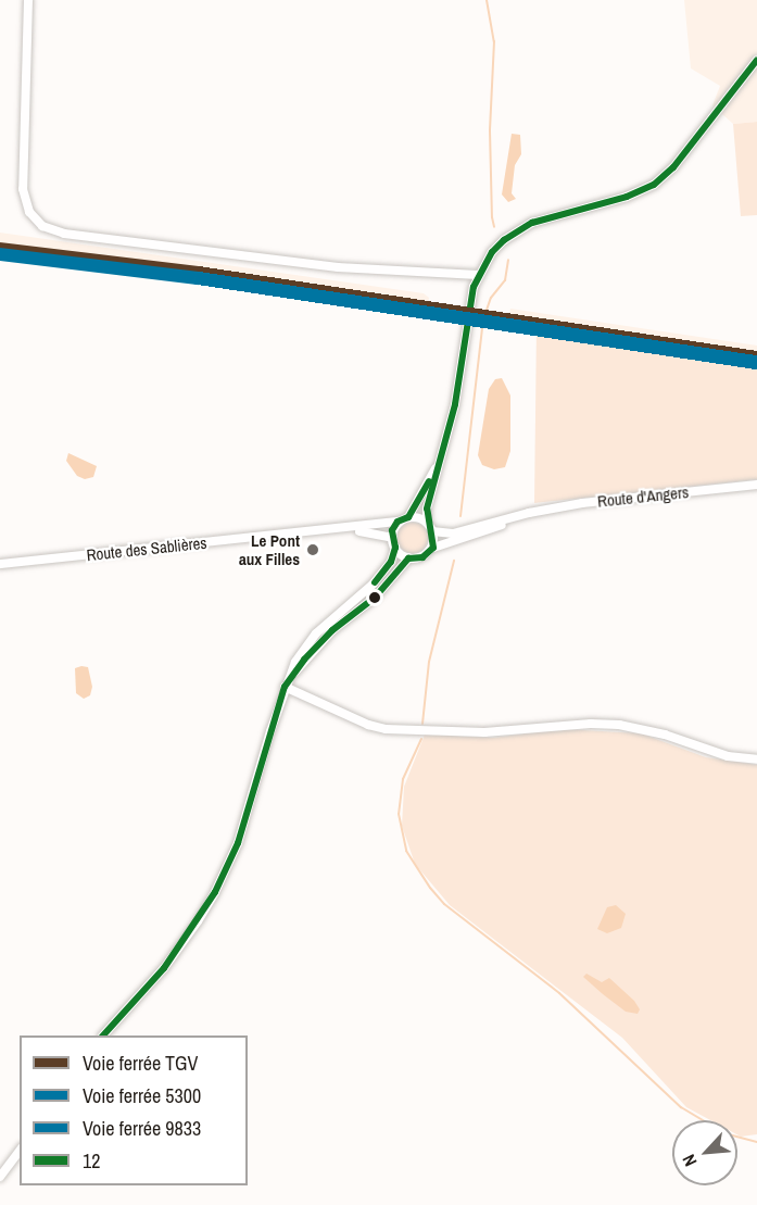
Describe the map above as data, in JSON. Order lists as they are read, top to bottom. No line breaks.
{"streets":{"street":["Route d'Angers","Route des Sablières"]},"crossings":[["Route d'Angers","Route des Sablières"]],"places":["Le Pont aux Filles"],"lines":["transit line 12","rail line TGV","rail line 9833","rail line 5300"],"legend":["Voie ferrée TGV","Voie ferrée 5300","Voie ferrée 9833","12"],"north":"bottom left"}
